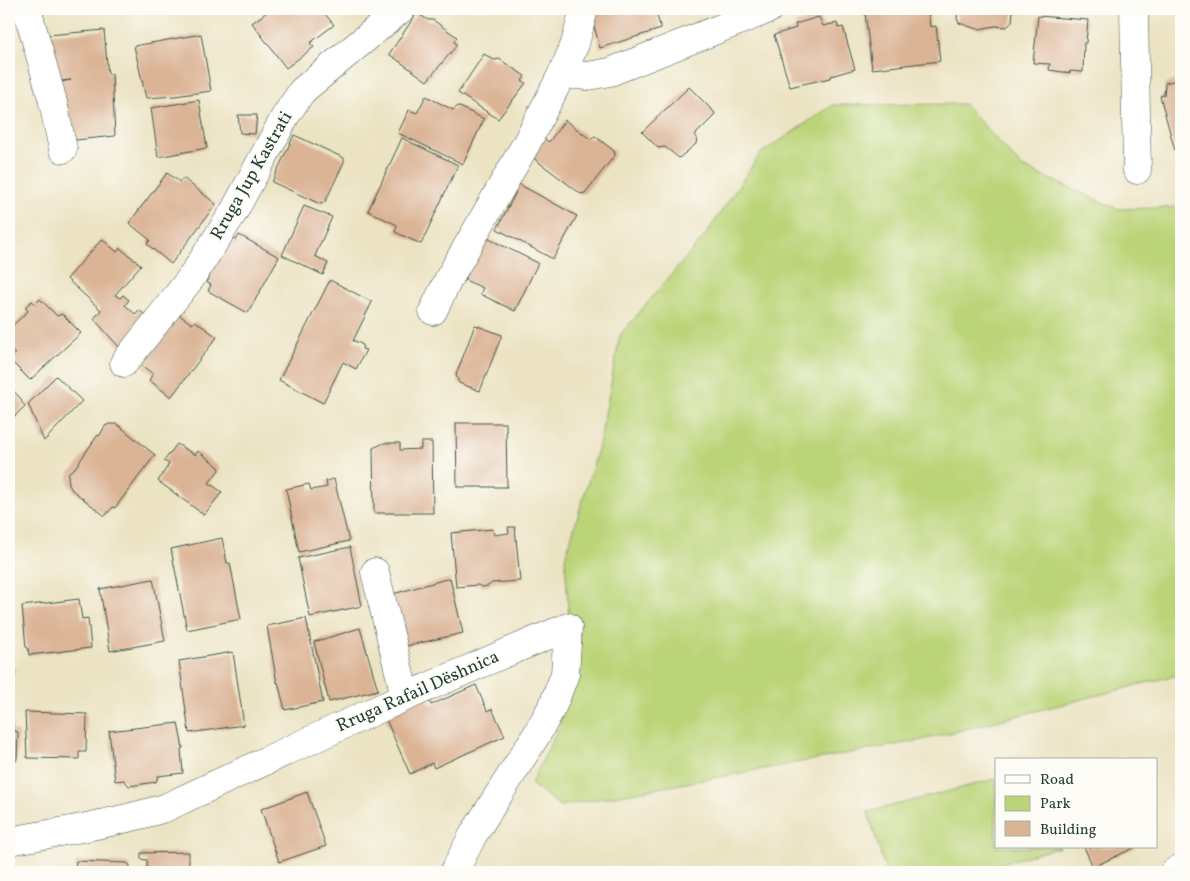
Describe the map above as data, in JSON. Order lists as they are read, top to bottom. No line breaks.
{"streets":{"street":["Rruga Jup Kastrati","Rruga Rafail Dëshnica"]},"legend":["Road","Park","Building"]}
